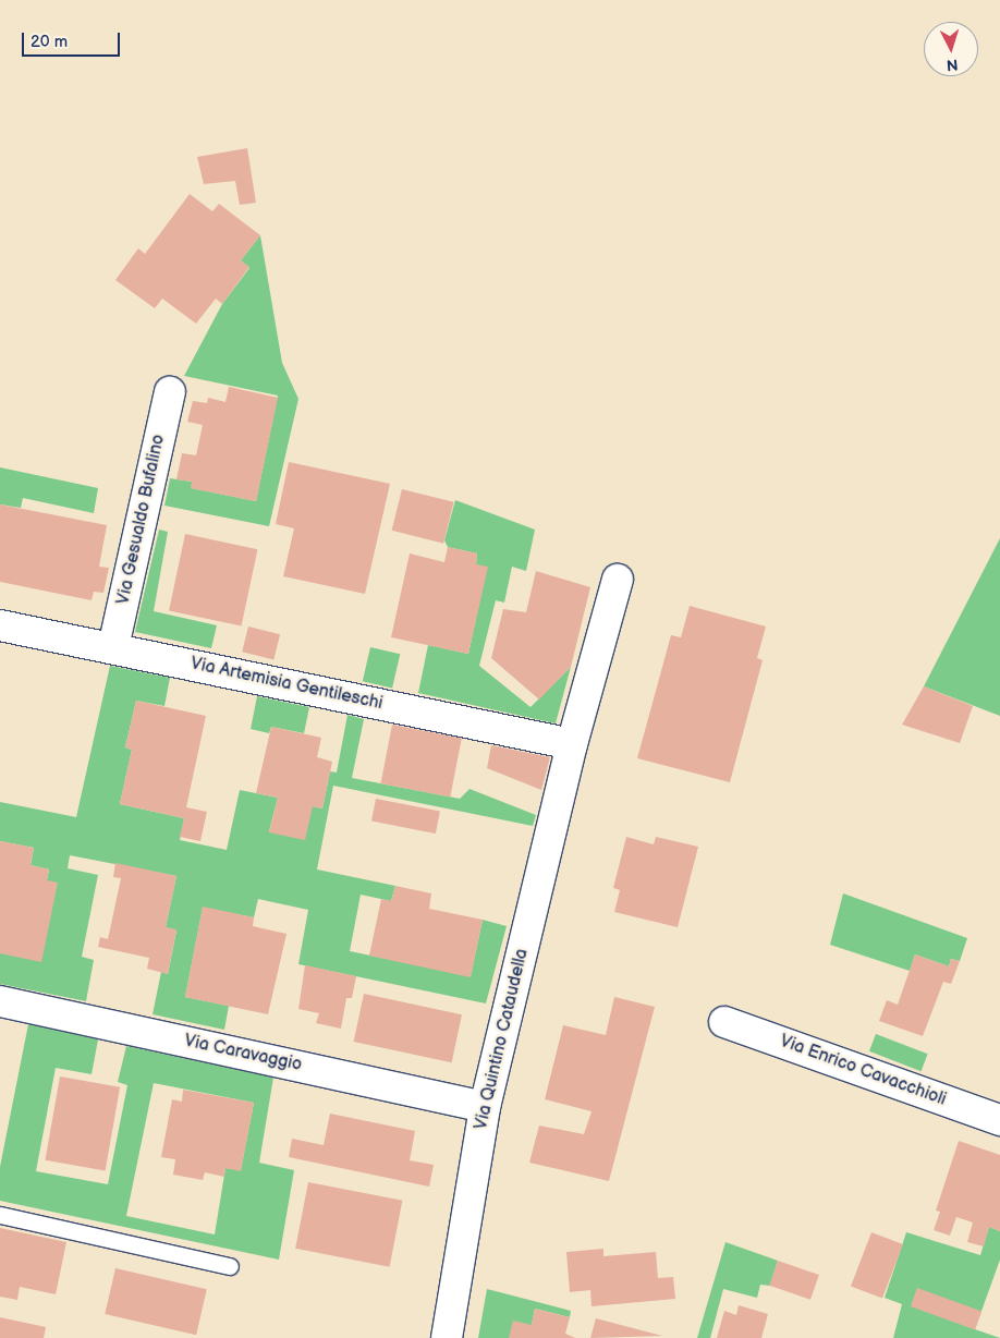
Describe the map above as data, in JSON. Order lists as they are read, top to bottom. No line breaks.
{"streets":{"street":["Via Gesualdo Bufalino","Via Artemisia Gentileschi","Via Quintino Cataudella","Via Caravaggio","Via Enrico Cavacchioli"]},"crossings":[["Via Gesualdo Bufalino","Via Artemisia Gentileschi"],["Via Artemisia Gentileschi","Via Quintino Cataudella"],["Via Quintino Cataudella","Via Caravaggio"]],"scale_bar":"20 m","north":"bottom"}
